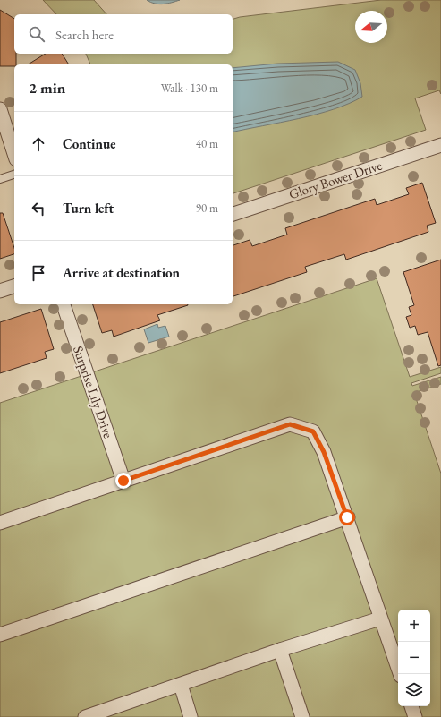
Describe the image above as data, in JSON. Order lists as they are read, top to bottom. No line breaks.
{"streets":{"street":["Glory Bower Drive","Surprise Lily Drive"]},"north":"left","page":{"search":"Search here","heading":["2 min","Walk · 130 m"],"list":[["Continue","40 m"],["Turn left","90 m"],"Arrive at destination"],"map_buttons":["+","−"]}}
